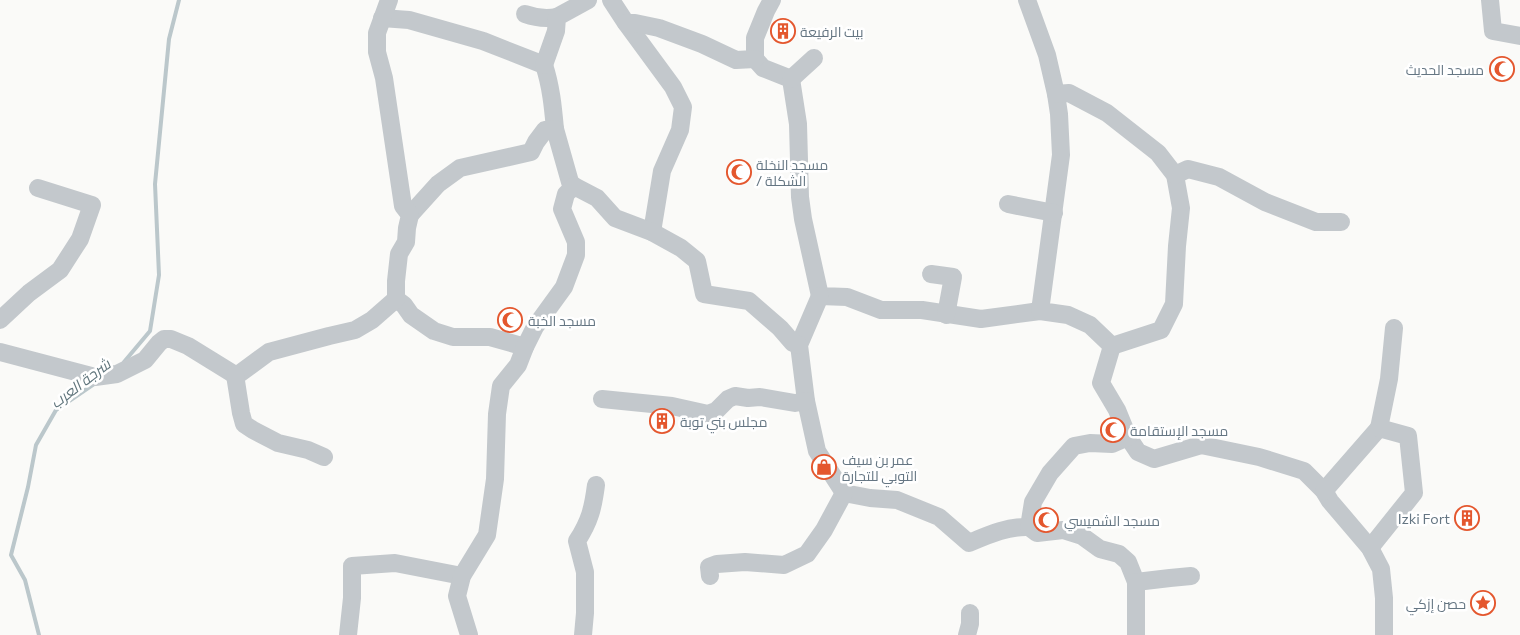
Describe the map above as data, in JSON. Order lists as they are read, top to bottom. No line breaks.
{"water":["شرجة العرب"],"places":{"building":["بيت الرفيعة","مجلس بني توبة","Izki Fort"],"mosque":["مسجد الحديث","مسجد النخلة / الشكلة","مسجد الخبة","مسجد الإستقامة","مسجد الشميسي"],"shop":["عمر بن سيف التوبي للتجارة"],"place":["حصن إزكي"]}}
